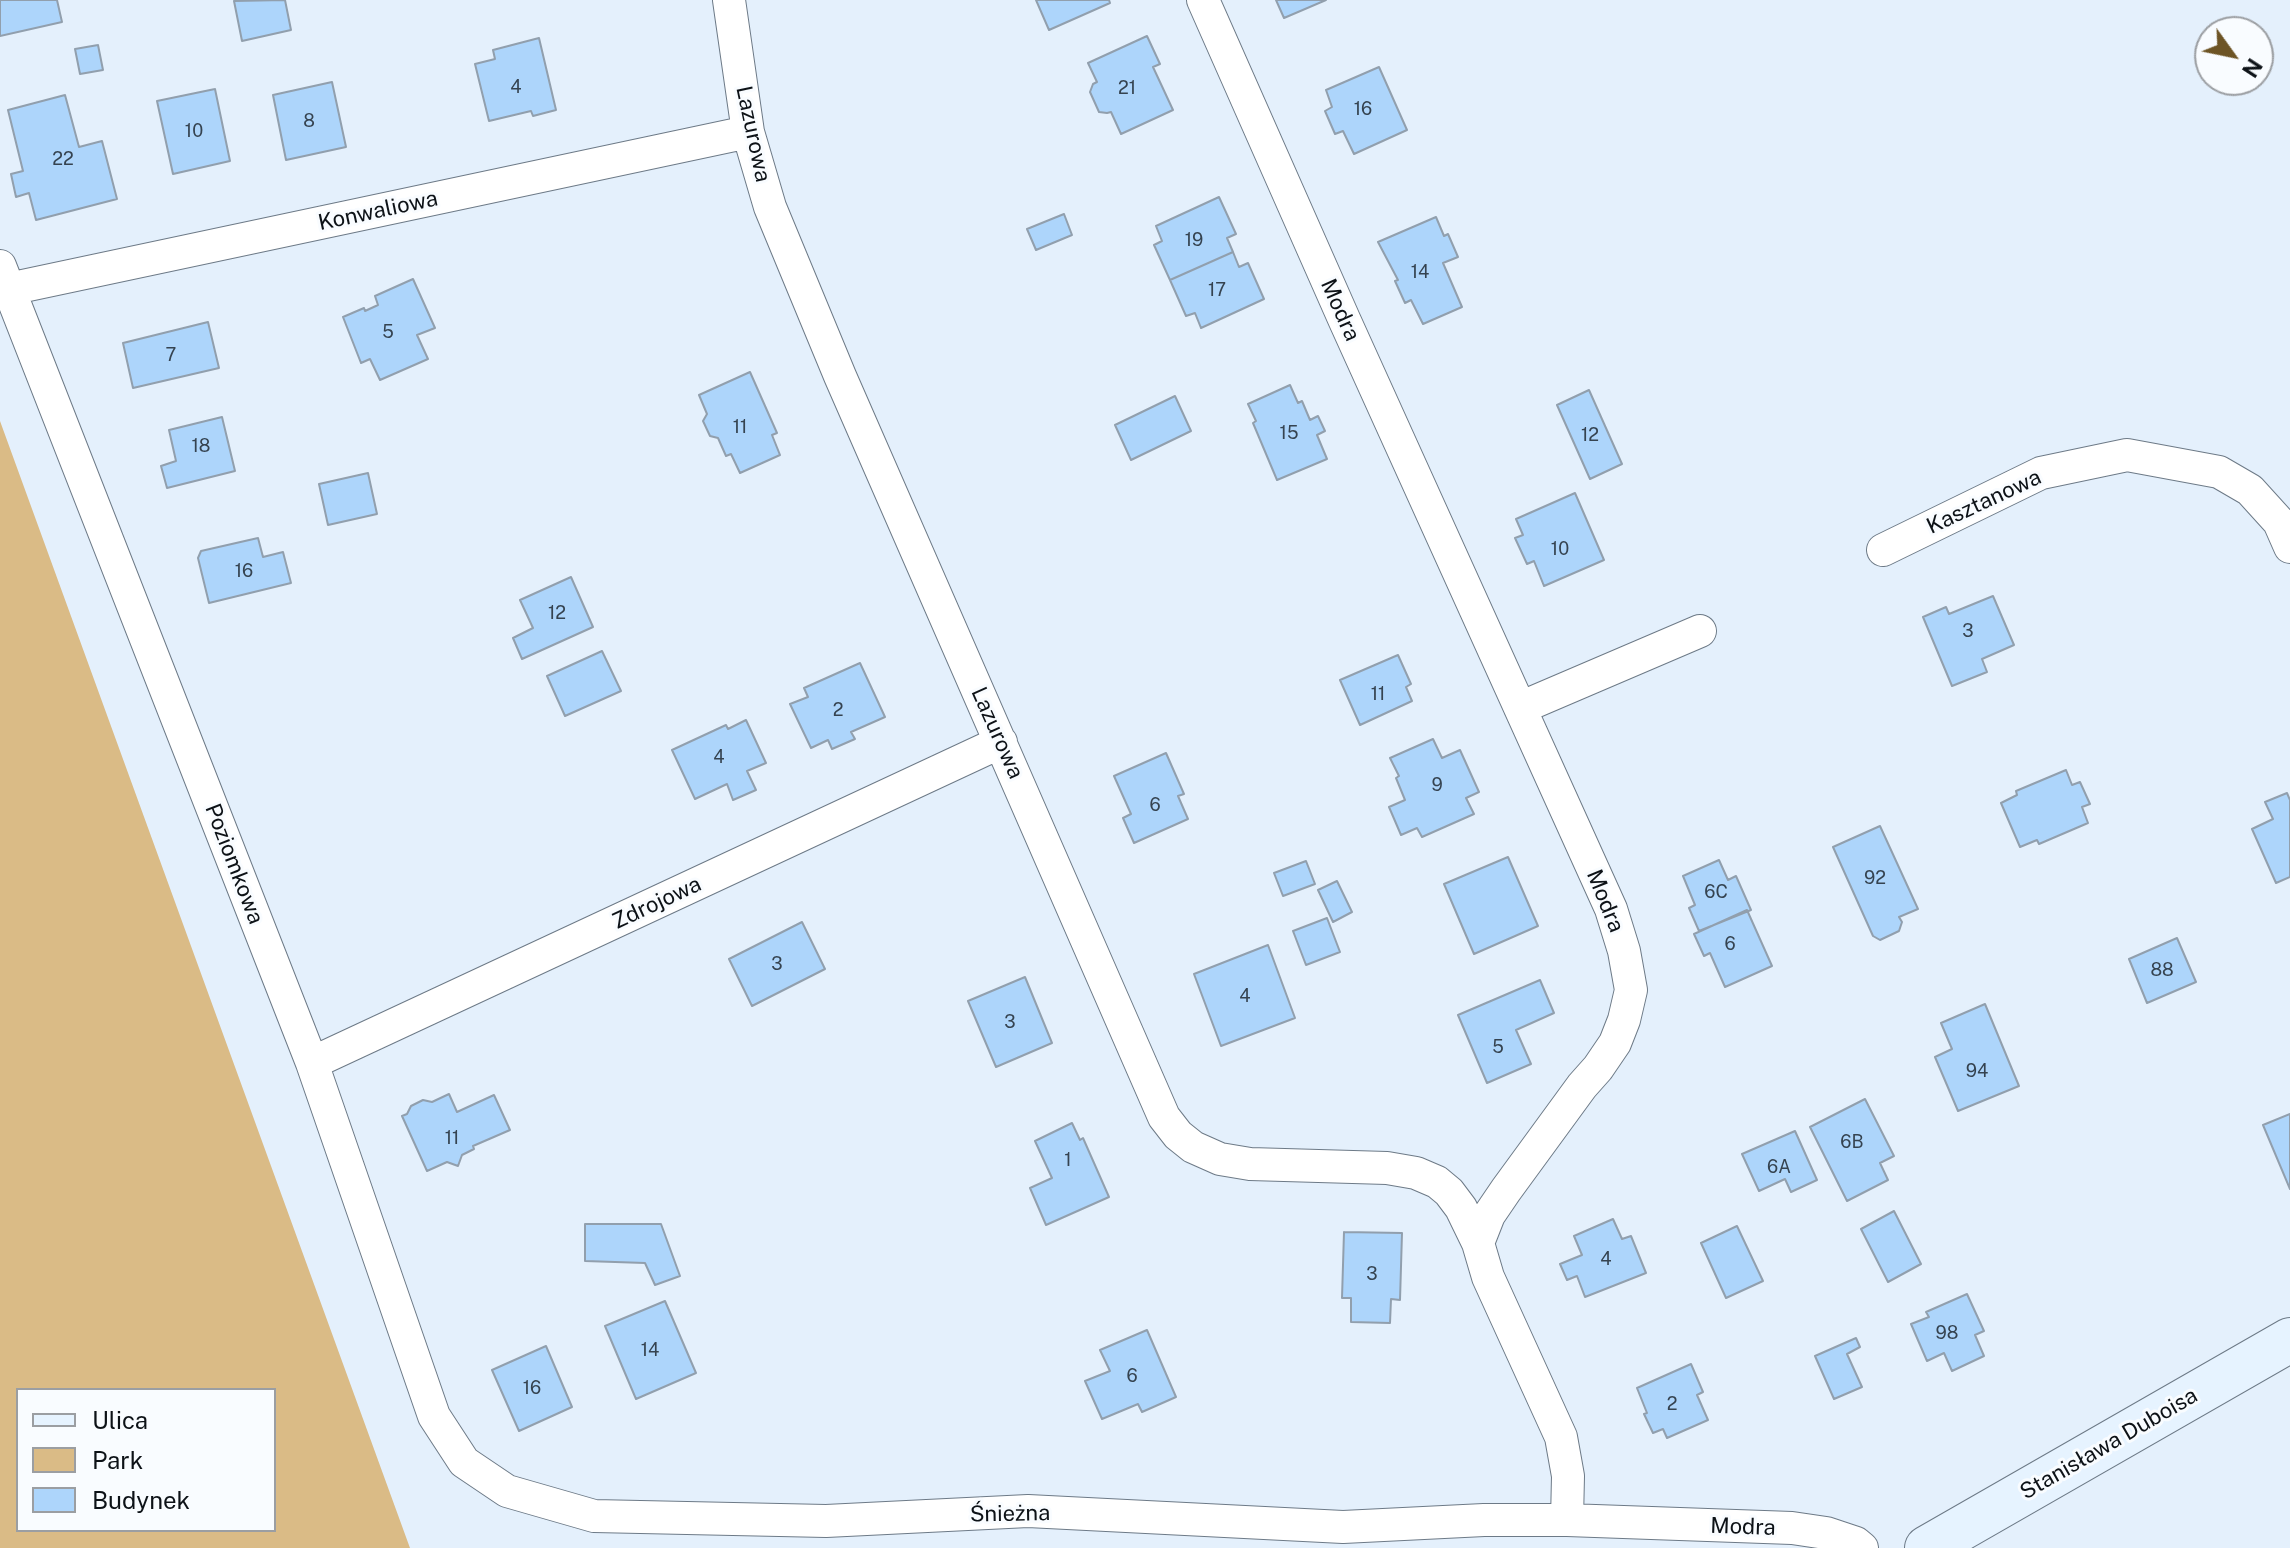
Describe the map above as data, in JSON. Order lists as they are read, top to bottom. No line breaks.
{"streets":{"street":["Lazurowa","Konwaliowa","Modra","Kasztanowa","Poziomkowa","Zdrojowa","Stanisława Duboisa","Śnieżna"]},"crossings":[["Lazurowa","Konwaliowa"],["Lazurowa","Modra"],["Lazurowa","Zdrojowa"],["Konwaliowa","Poziomkowa"],["Modra","Śnieżna"],["Poziomkowa","Zdrojowa"],["Poziomkowa","Śnieżna"]],"house_numbers":["4","21","16","8","10","22","19","14","17","5","7","11","15","12","18","10","16","12","3","11","2","4","9","6","92","6C","6","3","88","4","3","5","94","11","6B","1","6A","4","3","98","14","6","16","2"],"legend":["Ulica","Park","Budynek"],"north":"bottom right"}
